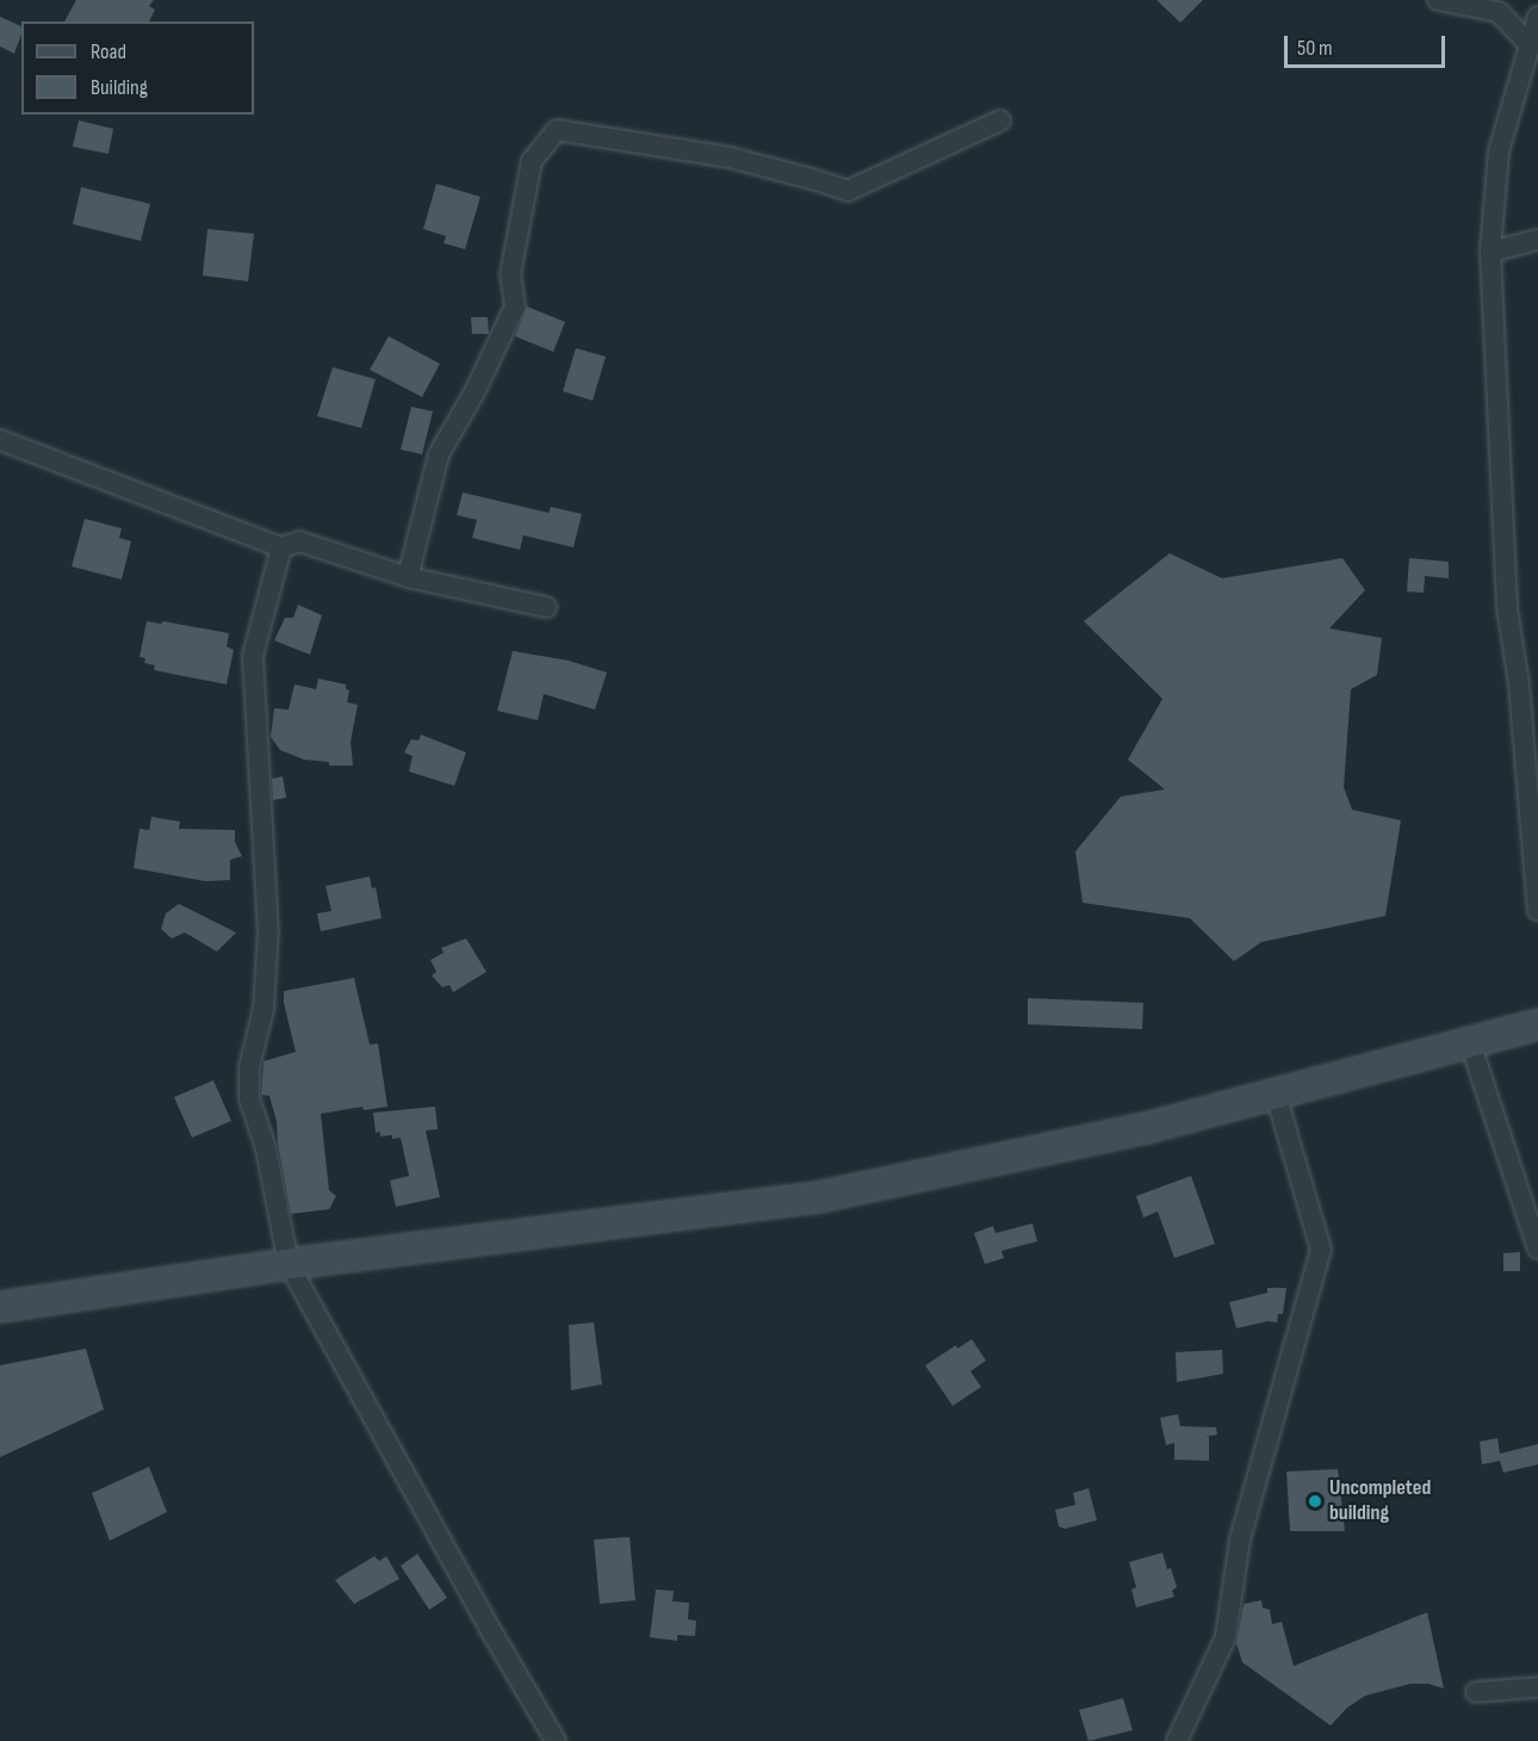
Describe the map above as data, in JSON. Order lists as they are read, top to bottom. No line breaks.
{"places":["Uncompleted building"],"legend":["Road","Building"],"scale_bar":"50 m"}
